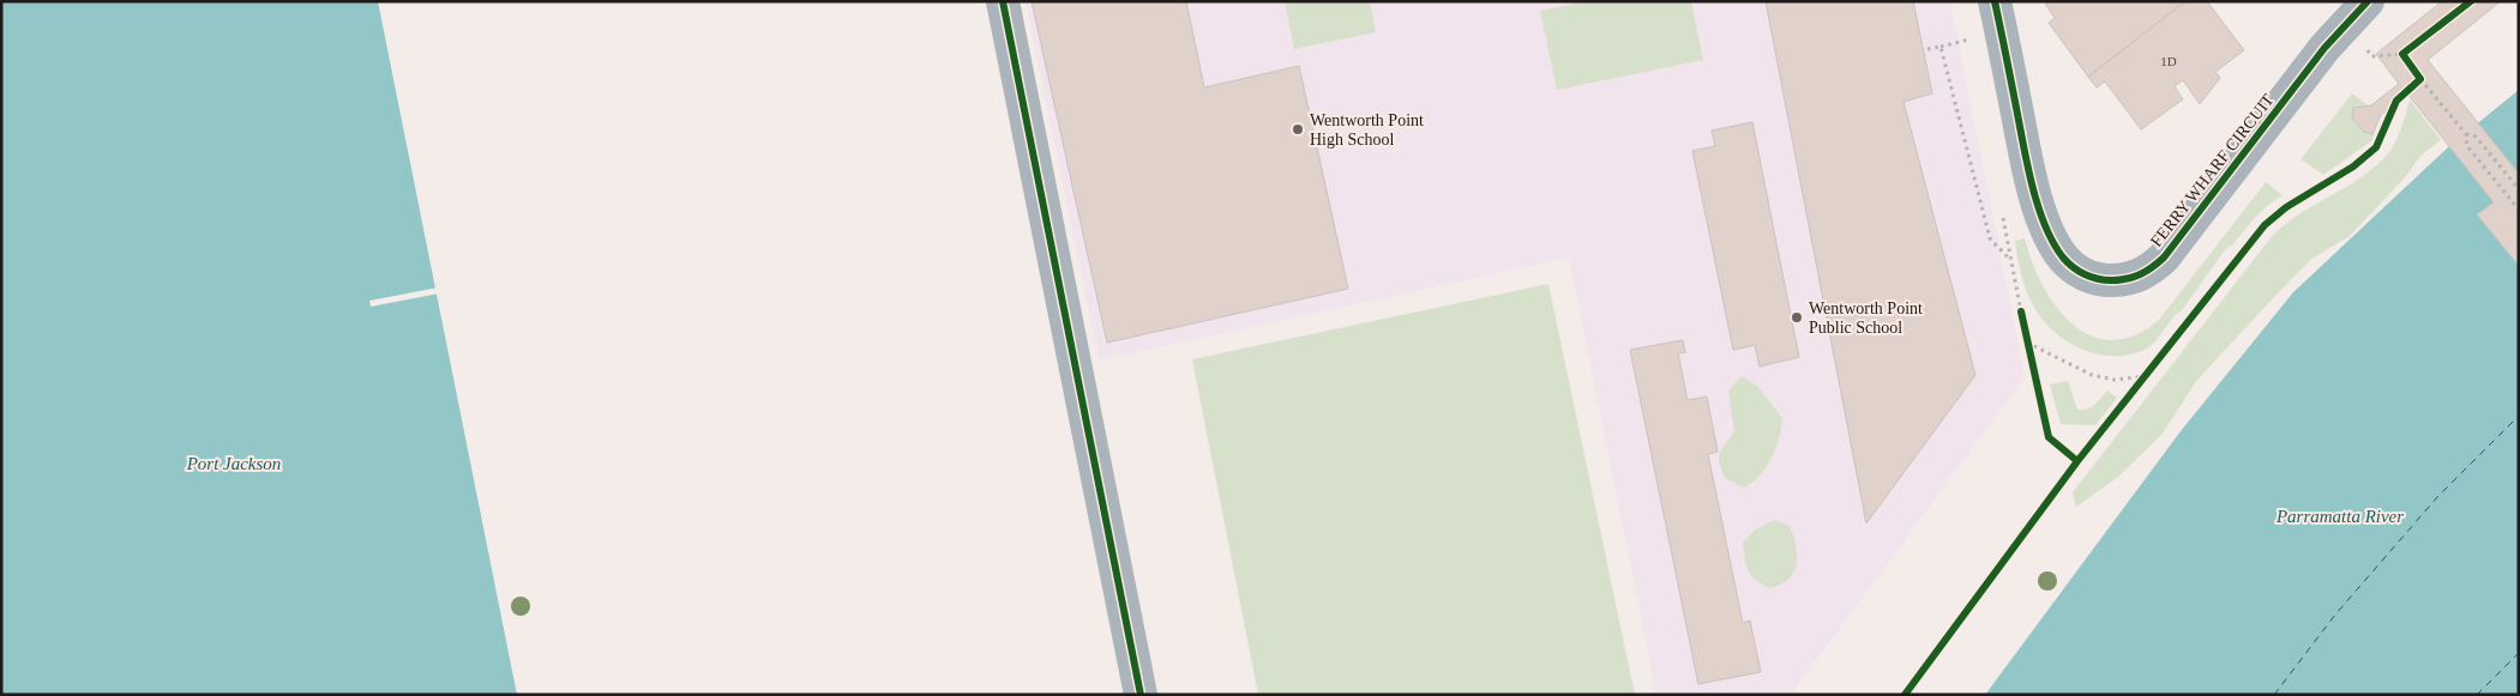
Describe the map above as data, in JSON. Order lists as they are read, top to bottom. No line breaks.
{"streets":{"street":["FERRY WHARF CIRCUIT"]},"water":["Port Jackson","Parramatta River"],"places":["Wentworth Point High School","Wentworth Point Public School"],"house_numbers":["1D"]}
